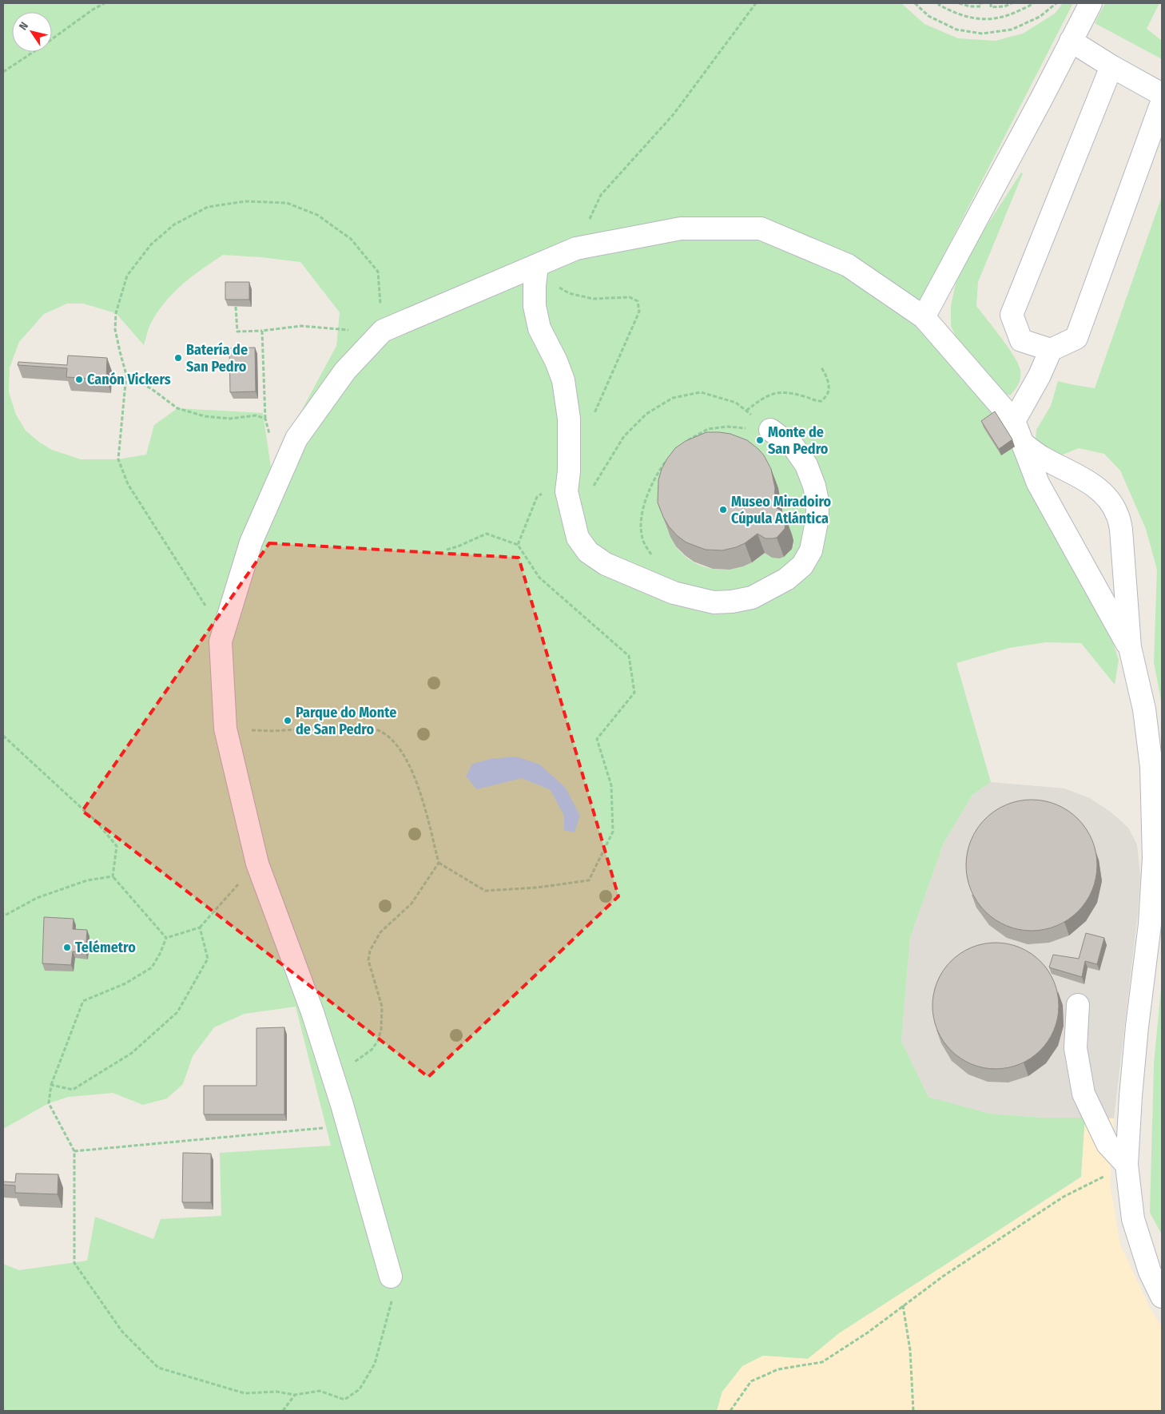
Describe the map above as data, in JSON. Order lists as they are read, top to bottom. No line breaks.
{"places":["Batería de San Pedro","Canón Vickers","Monte de San Pedro","Museo Miradoiro Cúpula Atlántica","Parque do Monte de San Pedro","Telémetro"],"north":"top left"}
